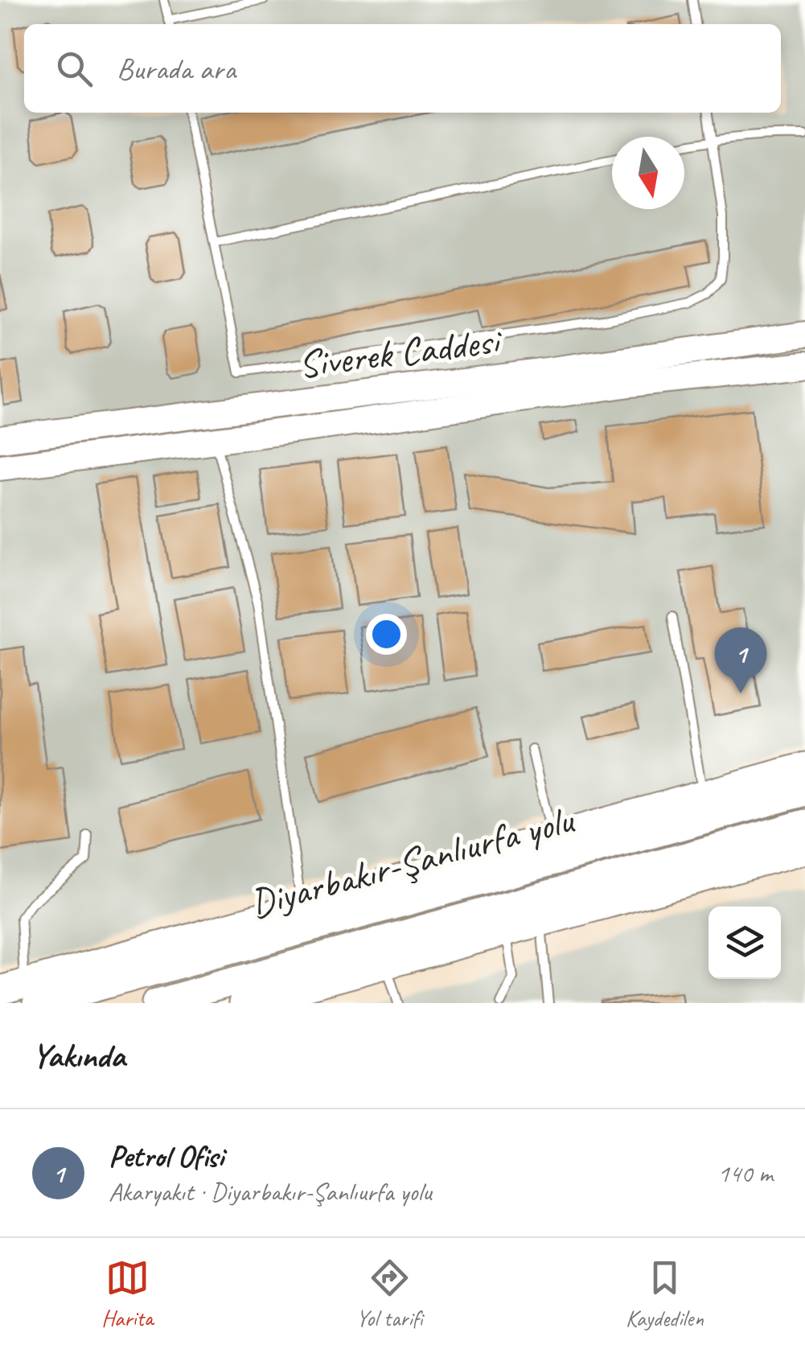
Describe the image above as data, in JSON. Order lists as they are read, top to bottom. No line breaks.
{"streets":{"highway":["Diyarbakır-Şanlıurfa yolu"],"main road":["Siverek Caddesi"]},"north":"bottom","page":{"search":"Burada ara","pins":"1","heading":"Yakında","list":[{"mark":"1","name":"Petrol Ofisi","note":"Akaryakıt · Diyarbakır-Şanlıurfa yolu","value":"140 m"}],"nav":["Harita","Yol tarifi","Kaydedilen"]}}
